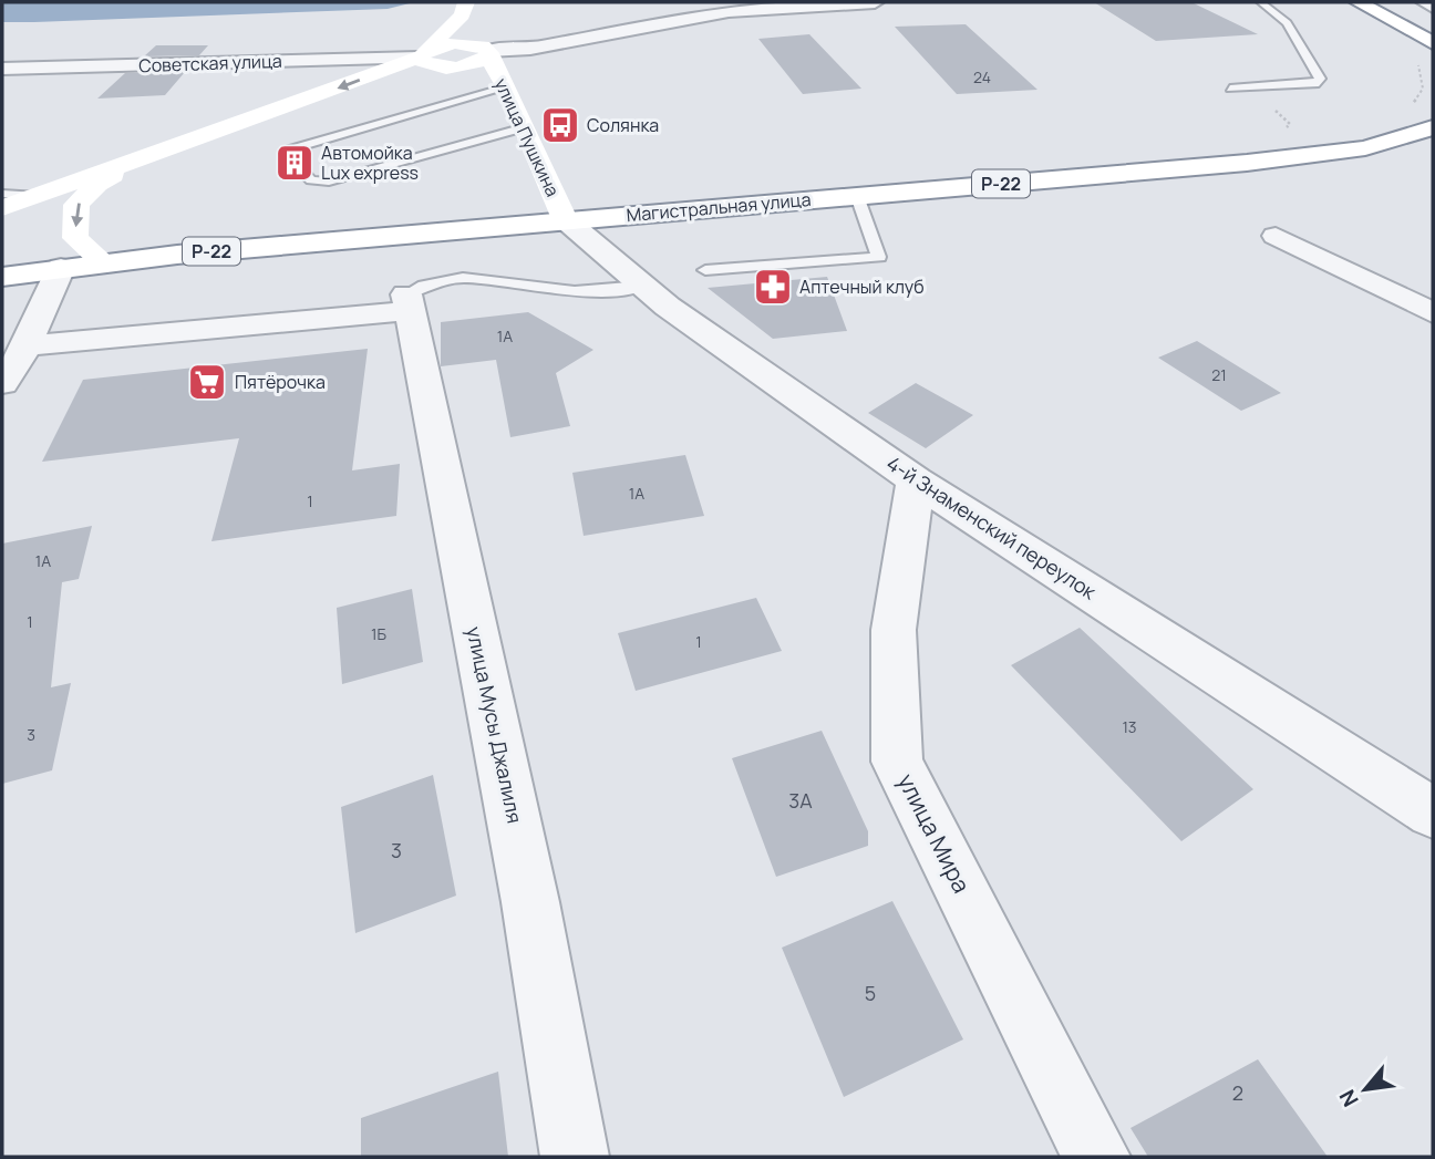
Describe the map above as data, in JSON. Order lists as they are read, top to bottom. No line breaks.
{"streets":{"main road":["улица Пушкина","Р-22","Магистральная улица"],"street":["Советская улица","4-й Знаменский переулок","улица Мусы Джалиля","улица Мира"]},"crossings":[["улица Пушкина","Магистральная улица"],["улица Пушкина","4-й Знаменский переулок"],["Магистральная улица","4-й Знаменский переулок"],["4-й Знаменский переулок","улица Мира"]],"places":{"bus stop":["Солянка"],"building":["Автомойка Lux express"],"pharmacy":["Аптечный клуб"],"supermarket":["Пятёрочка"]},"house_numbers":["24","1А","21","1А","1","1А","1","1Б","1","13","3","3А","3","5","2"],"north":"bottom left"}
